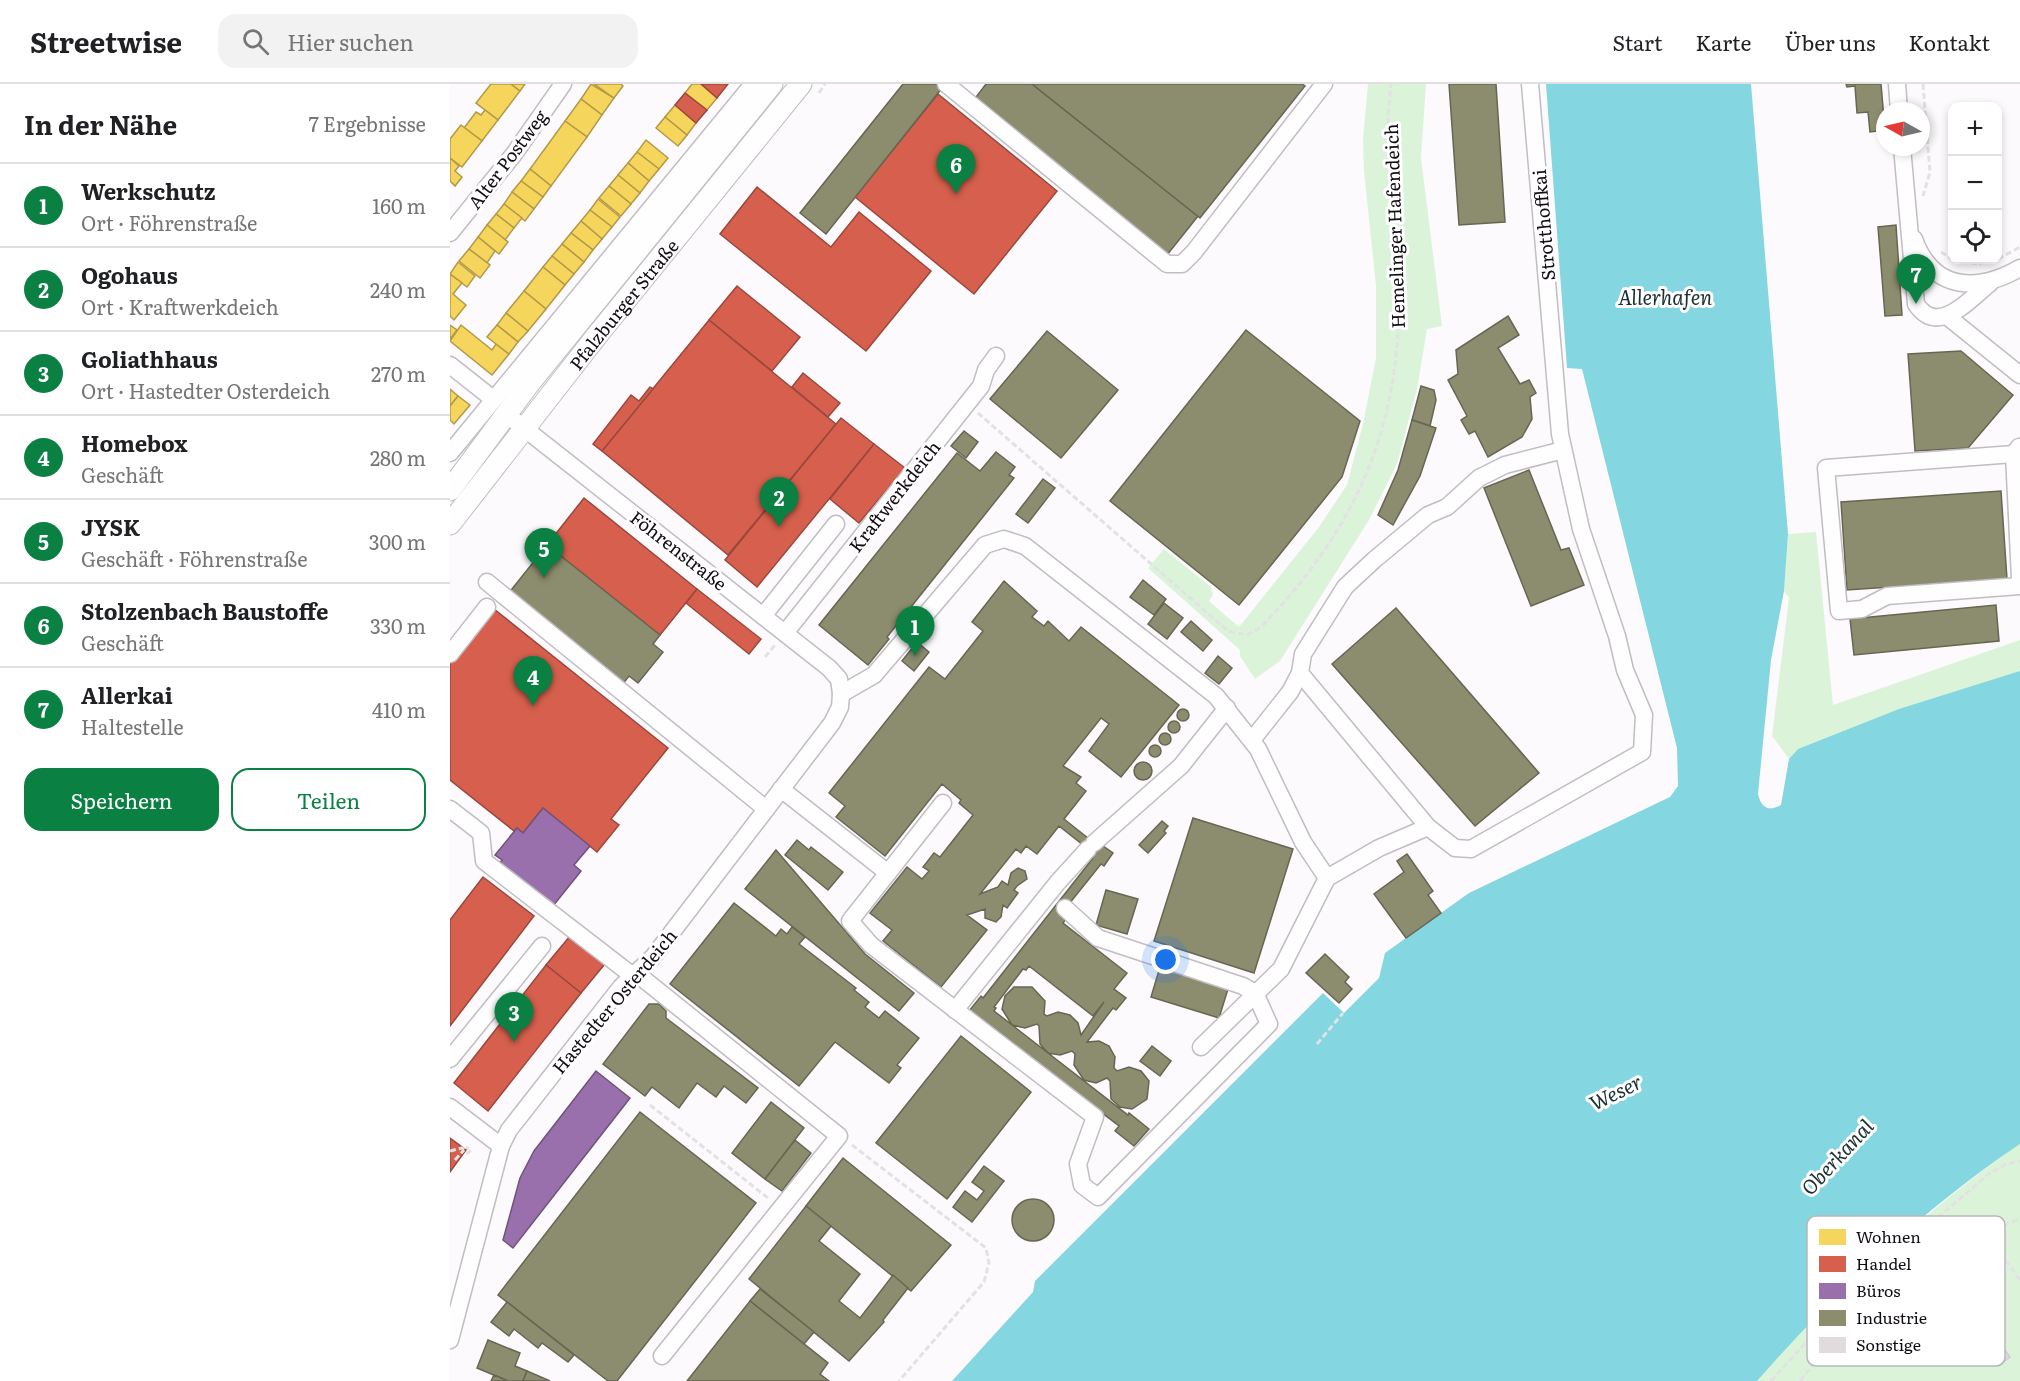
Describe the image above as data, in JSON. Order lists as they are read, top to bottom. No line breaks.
{"streets":{"main road":["Pfalzburger Straße"],"street":["Alter Postweg","Strotthoffkai","Kraftwerkdeich","Föhrenstraße","Hastedter Osterdeich"],"path":["Hemelinger Hafendeich"]},"crossings":[["Hemelinger Hafendeich","Kraftwerkdeich"],["Pfalzburger Straße","Föhrenstraße"],["Kraftwerkdeich","Föhrenstraße"],["Föhrenstraße","Hastedter Osterdeich"]],"water":["Allerhafen","Weser","Oberkanal"],"legend":["Wohnen","Handel","Büros","Industrie","Sonstige"],"north":"left","page":{"header":"Streetwise","search":"Hier suchen","nav":["Start","Karte","Über uns","Kontakt"],"heading":["In der Nähe","7 Ergebnisse"],"map_buttons":["+","−"],"pins":["6","7","2","5","1","4","3"],"list":[{"mark":"1","name":"Werkschutz","note":"Ort · Föhrenstraße","value":"160 m"},{"mark":"2","name":"Ogohaus","note":"Ort · Kraftwerkdeich","value":"240 m"},{"mark":"3","name":"Goliathhaus","note":"Ort · Hastedter Osterdeich","value":"270 m"},{"mark":"4","name":"Homebox","note":"Geschäft","value":"280 m"},{"mark":"5","name":"JYSK","note":"Geschäft · Föhrenstraße","value":"300 m"},{"mark":"6","name":"Stolzenbach Baustoffe","note":"Geschäft","value":"330 m"},{"mark":"7","name":"Allerkai","note":"Haltestelle","value":"410 m"}],"buttons":["Speichern","Teilen"]}}
